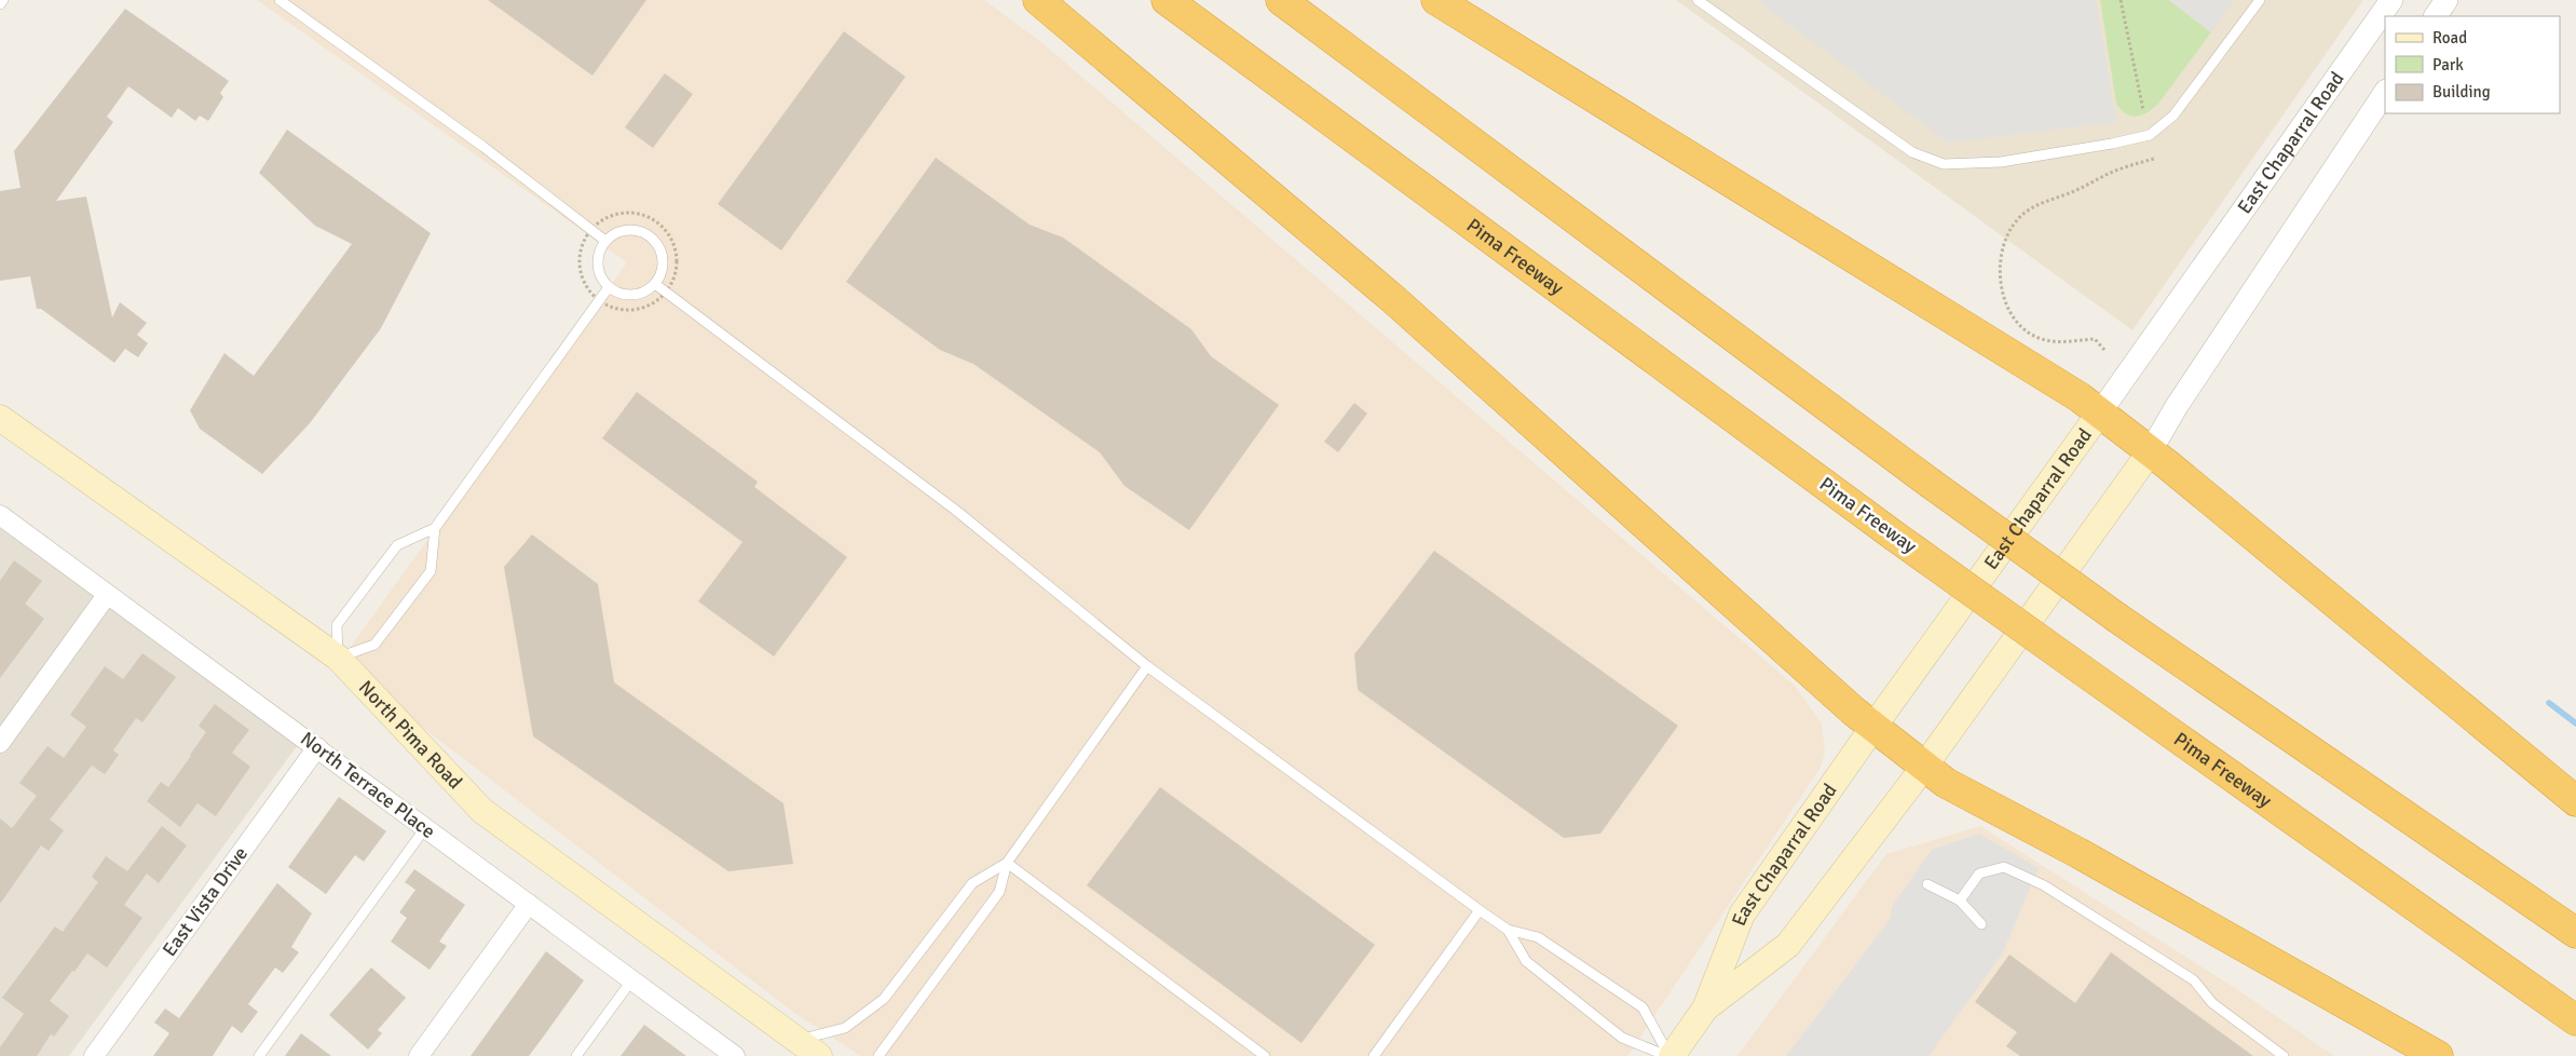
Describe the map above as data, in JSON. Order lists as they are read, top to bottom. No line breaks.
{"streets":{"highway":["Pima Freeway"],"main road":["East Chaparral Road","North Pima Road"],"street":["North Terrace Place","East Vista Drive"]},"crossings":[["North Terrace Place","East Vista Drive"]],"legend":["Road","Park","Building"]}
